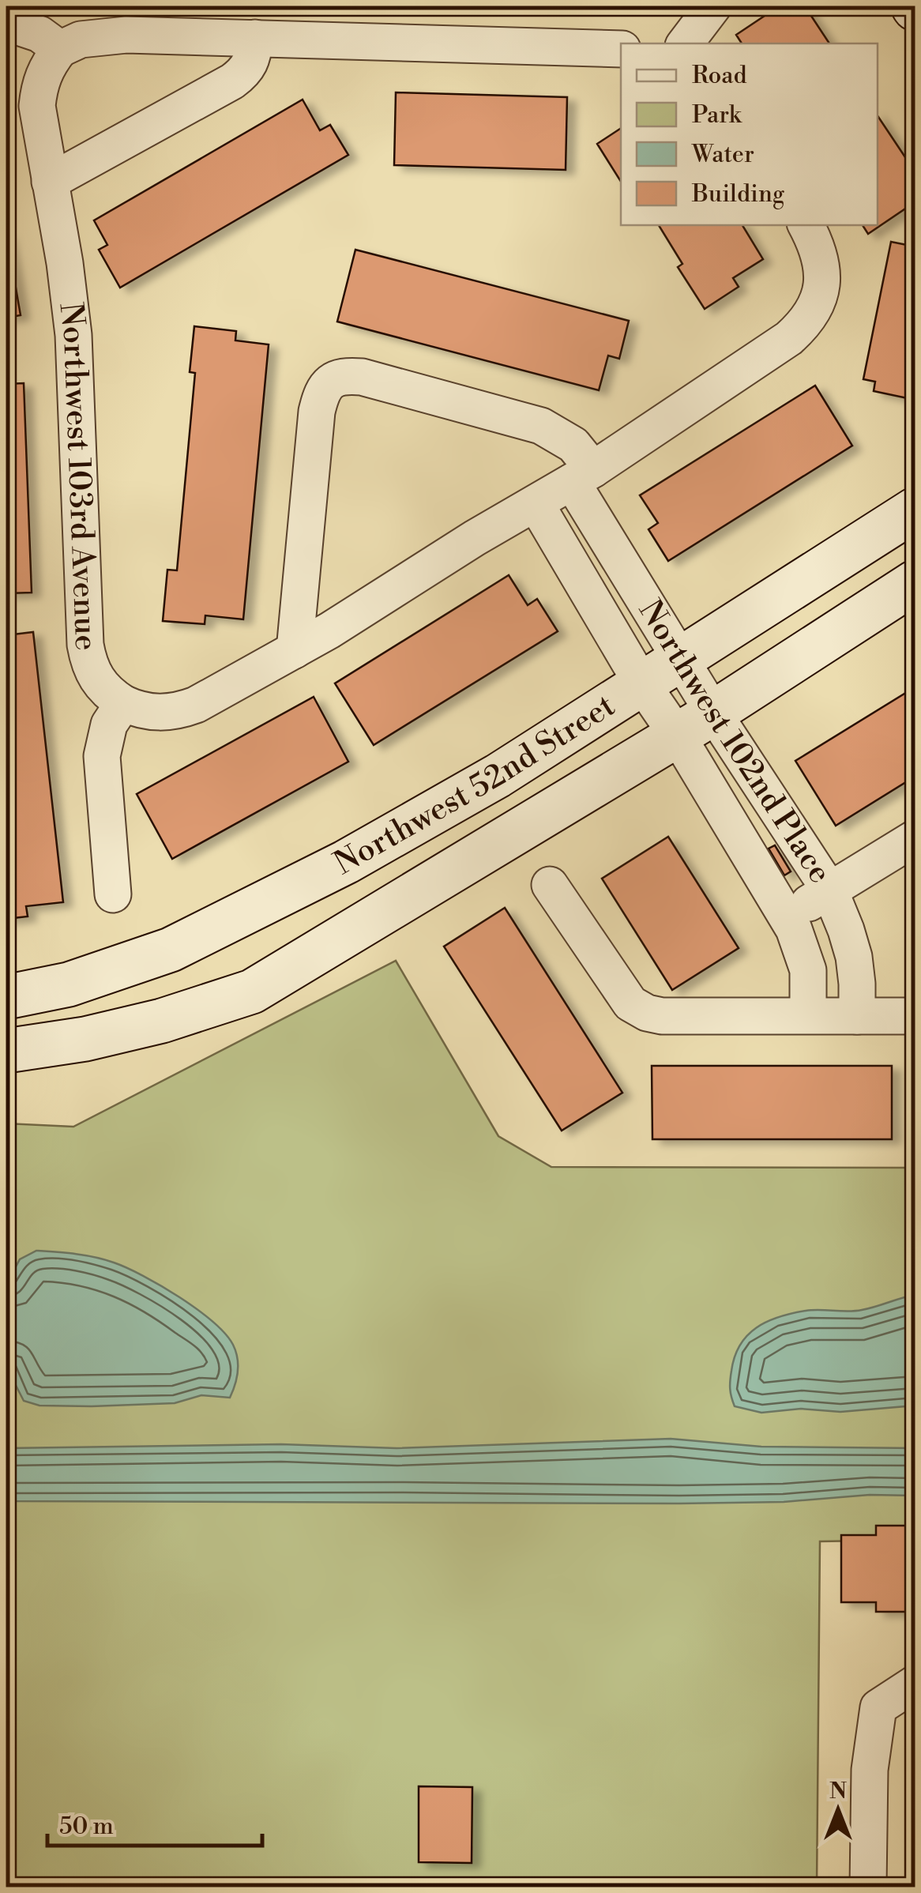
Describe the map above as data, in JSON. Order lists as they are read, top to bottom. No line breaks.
{"streets":{"street":["Northwest 103rd Avenue","Northwest 102nd Place","Northwest 52nd Street"]},"crossings":[["Northwest 102nd Place","Northwest 52nd Street"]],"legend":["Road","Park","Water","Building"],"scale_bar":"50 m","north":"top"}
